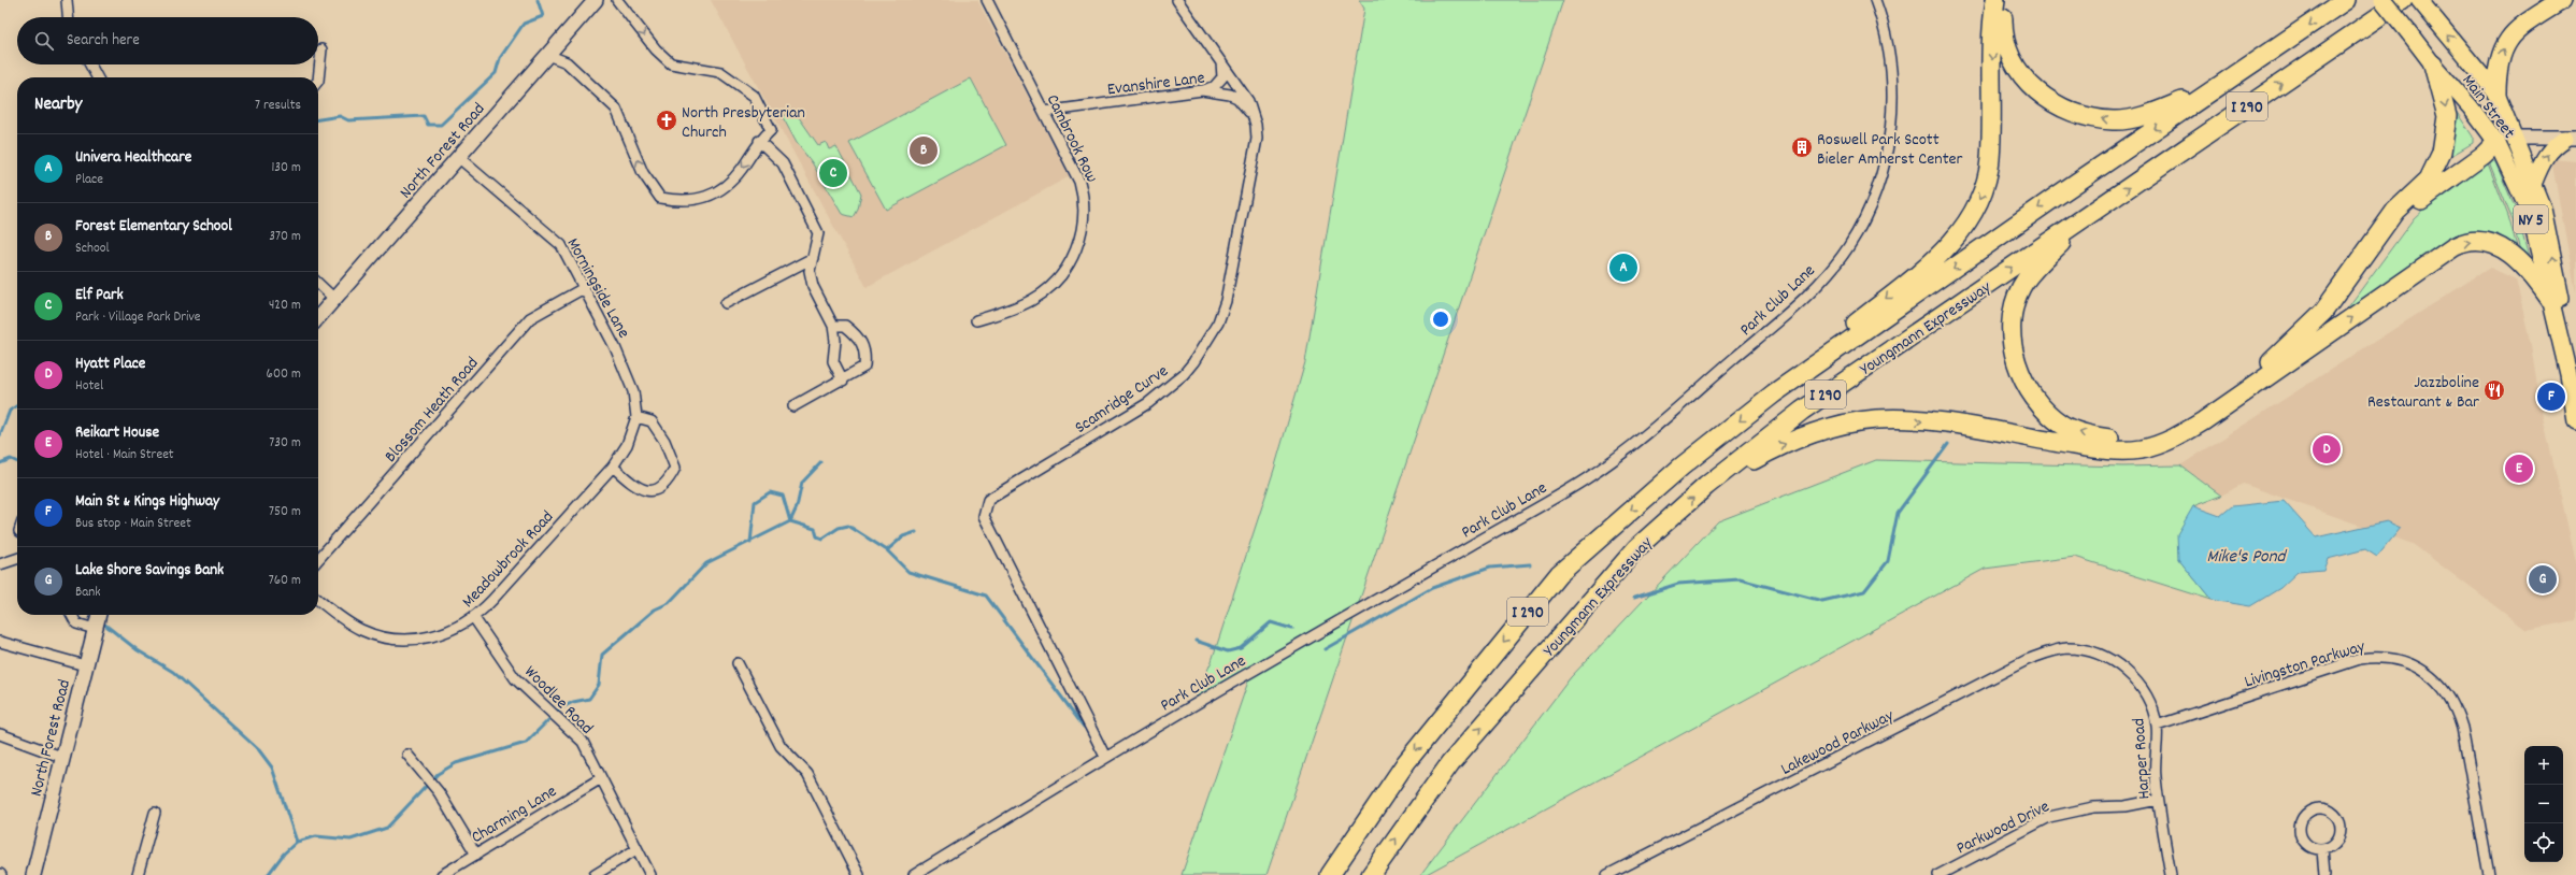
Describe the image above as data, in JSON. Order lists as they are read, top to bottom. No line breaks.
{"streets":{"highway":["I 290","Youngmann Expressway"],"main road":["Main Street","North Forest Road","NY 5"],"street":["Evanshire Lane","Cambrook Row","Morningside Lane","Park Club Lane","Scamridge Curve","Blossom Heath Road","Meadowbrook Road","Livingston Parkway","Woodlee Road","Lakewood Parkway","Harper Road","Charming Lane","Parkwood Drive"]},"crossings":[["Evanshire Lane","Cambrook Row"],["Evanshire Lane","Scamridge Curve"],["North Forest Road","Morningside Lane"],["Morningside Lane","Blossom Heath Road"],["Morningside Lane","Meadowbrook Road"],["Park Club Lane","Scamridge Curve"],["Meadowbrook Road","Woodlee Road"],["Livingston Parkway","Harper Road"],["Woodlee Road","Charming Lane"],["Lakewood Parkway","Harper Road"],["Harper Road","Parkwood Drive"]],"water":["Mike's Pond"],"places":{"church":["North Presbyterian Church"],"building":["Roswell Park Scott Bieler Amherst Center"],"restaurant":["Jazzboline Restaurant & Bar"]},"page":{"search":"Search here","heading":["Nearby","7 results"],"list":[{"mark":"A","name":"Univera Healthcare","note":"Place","value":"130 m"},{"mark":"B","name":"Forest Elementary School","note":"School","value":"370 m"},{"mark":"C","name":"Elf Park","note":"Park · Village Park Drive","value":"420 m"},{"mark":"D","name":"Hyatt Place","note":"Hotel","value":"600 m"},{"mark":"E","name":"Reikart House","note":"Hotel · Main Street","value":"730 m"},{"mark":"F","name":"Main St & Kings Highway","note":"Bus stop · Main Street","value":"750 m"},{"mark":"G","name":"Lake Shore Savings Bank","note":"Bank","value":"760 m"}],"pins":["B","C","A","F","D","E","G"],"map_buttons":["+","−"]}}
